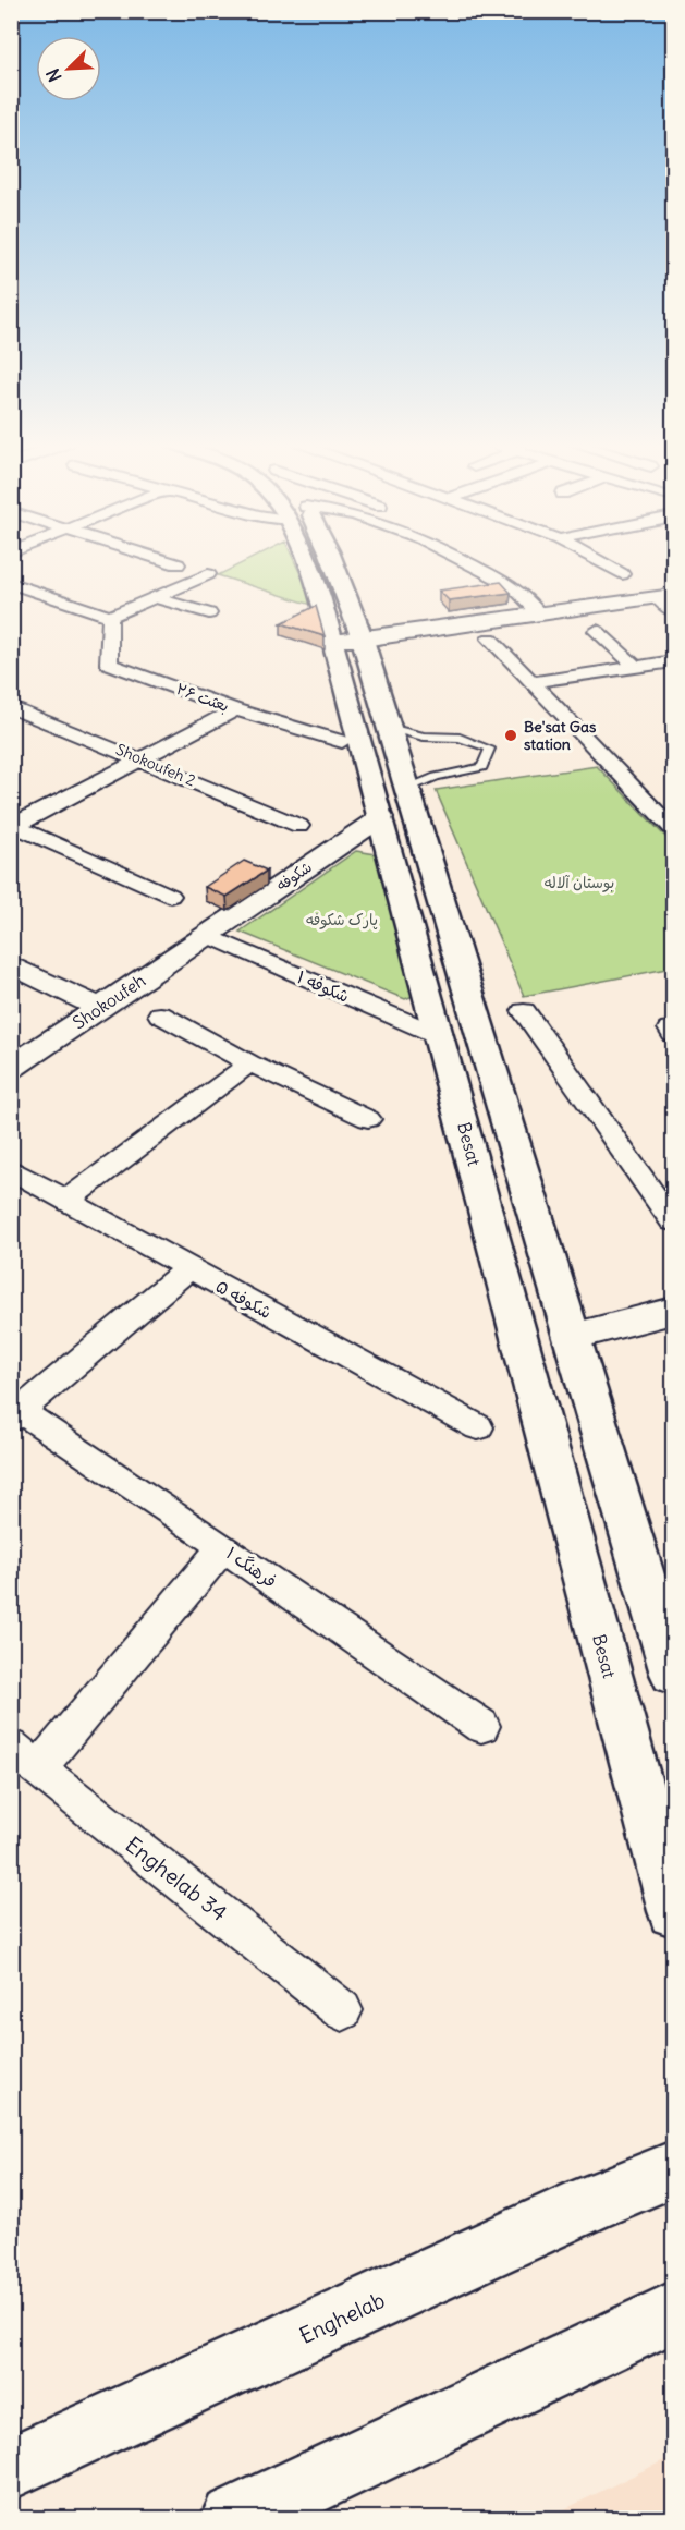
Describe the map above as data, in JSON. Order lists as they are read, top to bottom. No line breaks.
{"streets":{"main road":["Besat","Enghelab"],"street":["بعثت ۲۶","Shokoufeh 2","شکوفه","شکوفه ۱","Shokoufeh","شکوفه ۵","فرهنگ ۱","Enghelab 34"]},"crossings":[["شکوفه","شکوفه ۱"],["شکوفه","Shokoufeh"],["شکوفه","Besat"],["شکوفه ۱","Shokoufeh"],["شکوفه ۱","Besat"]],"parks":["بوستان آلاله","پارک شکوفه"],"places":["Be'sat Gas station"],"north":"bottom left"}
